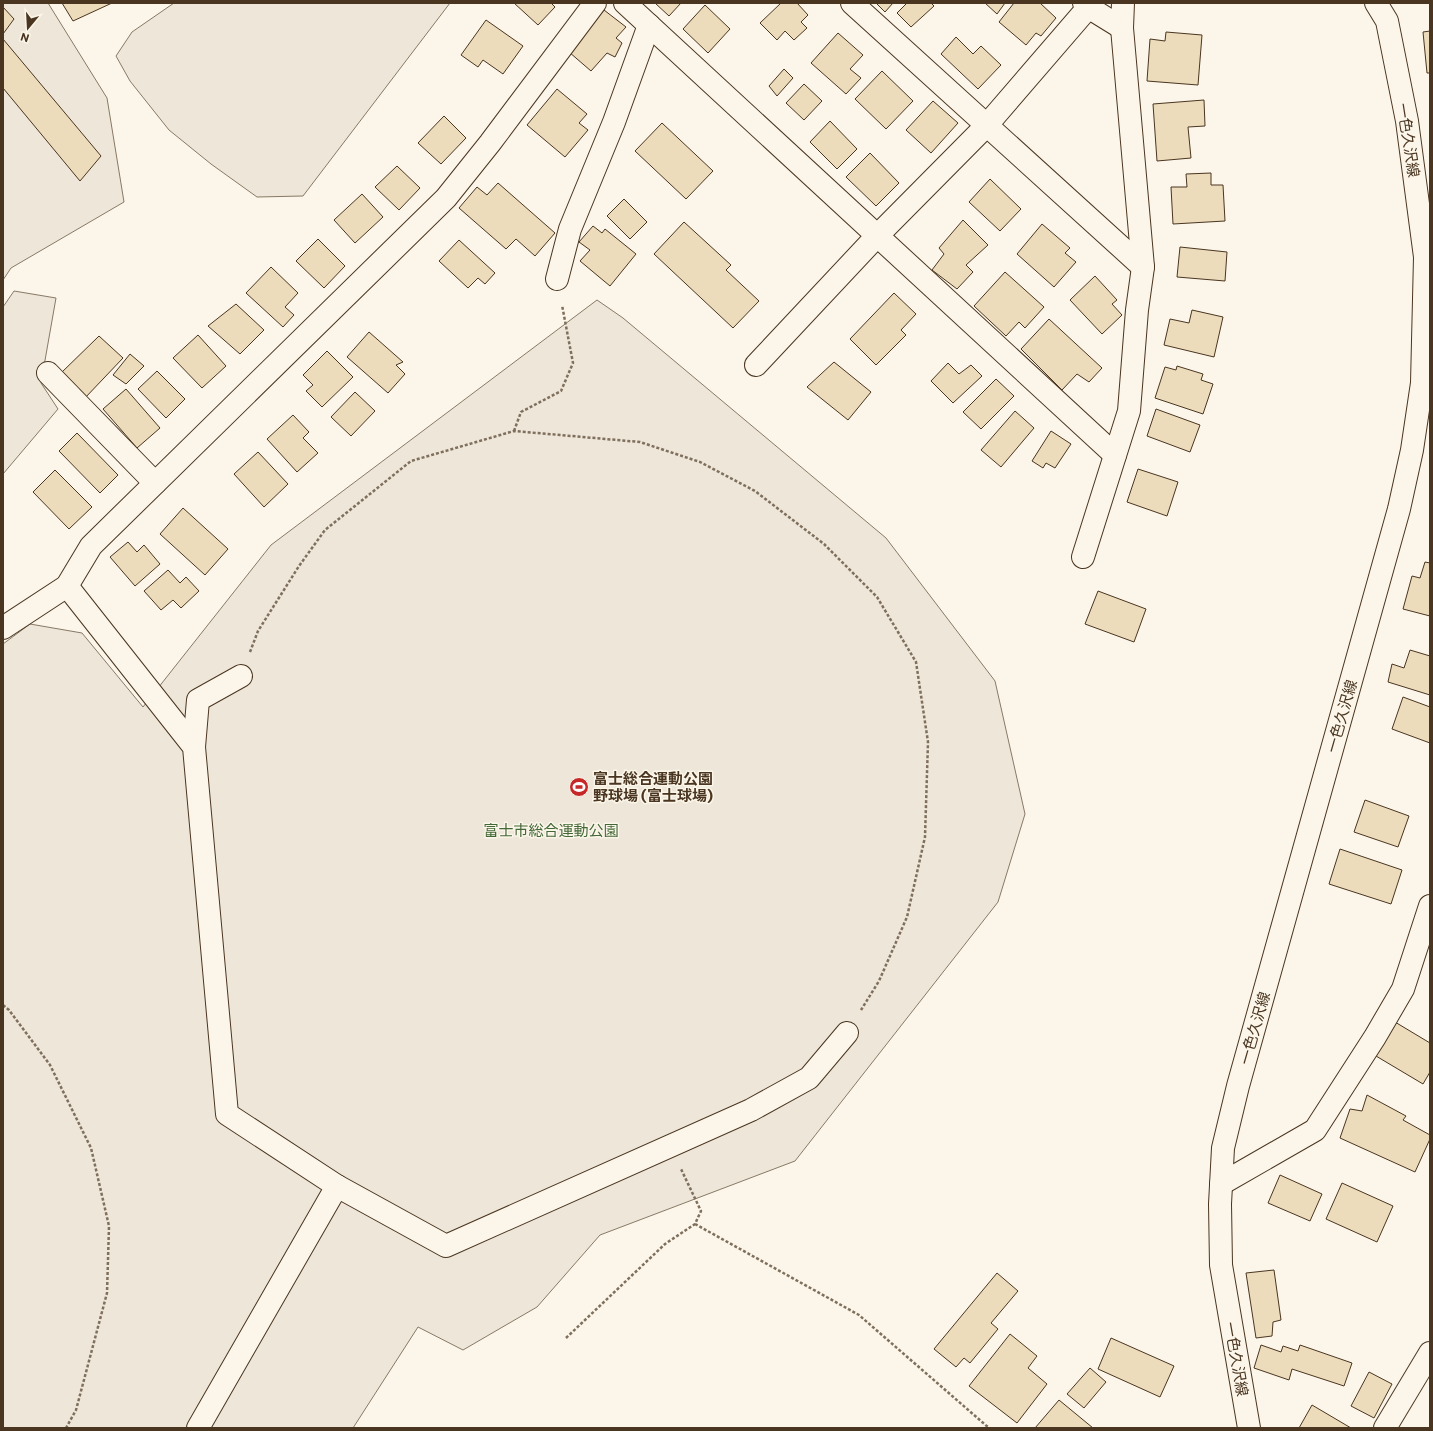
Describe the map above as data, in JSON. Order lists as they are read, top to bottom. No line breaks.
{"streets":{"street":["一色久沢線"]},"parks":["富士市総合運動公園"],"places":{"sports":["富士総合運動公園 野球場 (富士球場)"]},"north":"bottom"}
